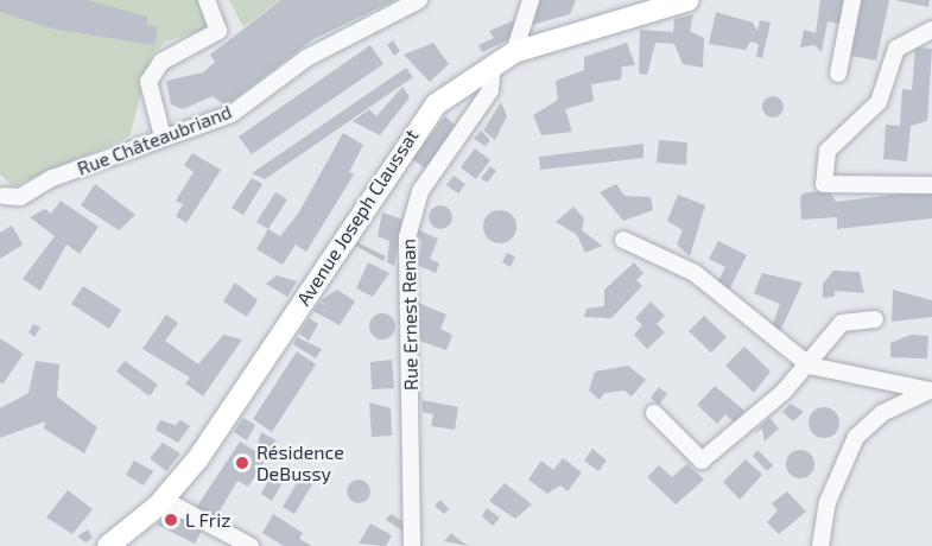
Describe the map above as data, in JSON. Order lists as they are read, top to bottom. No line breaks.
{"streets":{"main road":["Avenue Joseph Claussat"],"street":["Rue Châteaubriand","Rue Ernest Renan"]},"crossings":[["Avenue Joseph Claussat","Rue Ernest Renan"]],"places":["Résidence DeBussy","L Friz"]}
